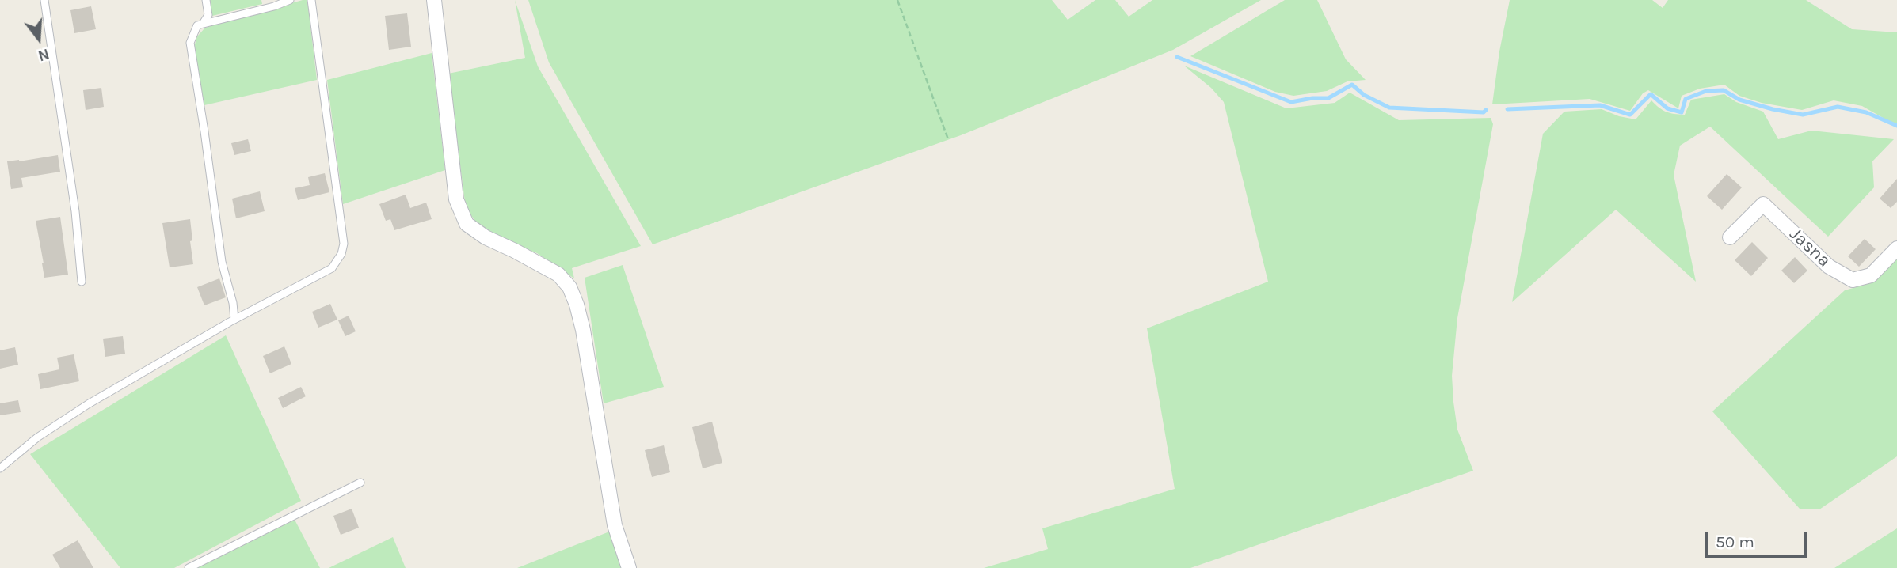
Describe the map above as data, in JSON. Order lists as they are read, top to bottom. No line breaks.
{"streets":{"street":["Jasna"]},"scale_bar":"50 m","north":"bottom"}
